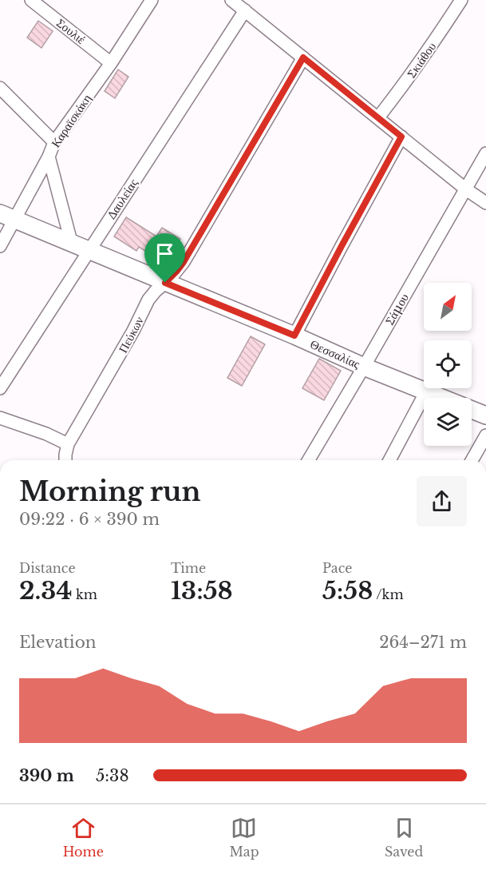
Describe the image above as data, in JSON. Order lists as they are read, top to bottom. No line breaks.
{"streets":{"street":["Σουλιέ","Σκιάθου","Καραϊσκάκη","Δαυλείας","Σάμου","Πεύκων","Θεσσαλίας"]},"crossings":[["Σουλιέ","Καραϊσκάκη"],["Καραϊσκάκη","Θεσσαλίας"],["Δαυλείας","Θεσσαλίας"],["Σάμου","Θεσσαλίας"],["Πεύκων","Θεσσαλίας"]],"north":"top right","page":{"heading":["Morning run","09:22 · 6 × 390 m"],"stats":[["Distance","2.34 km"],["Time","13:58"],["Pace","5:58 /km"]],"chart":["Elevation","264–271 m"],"list":[{"name":"390 m","note":"5:38"}],"tabs":["Home","Map","Saved"]}}
